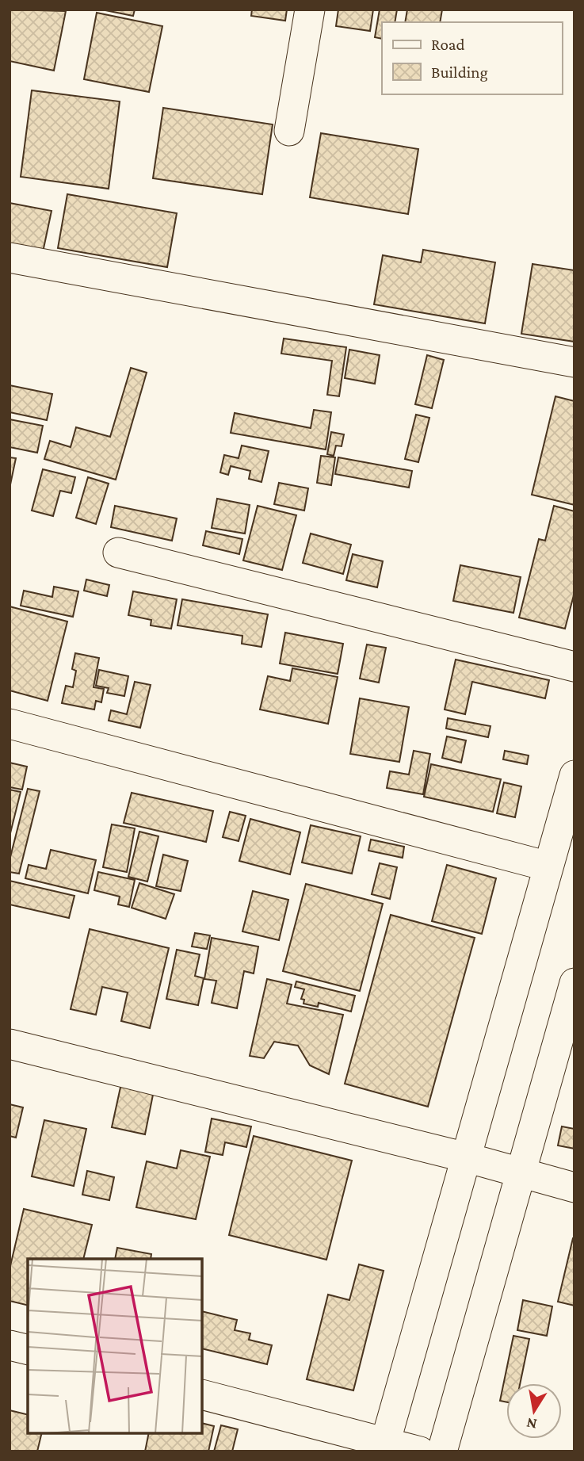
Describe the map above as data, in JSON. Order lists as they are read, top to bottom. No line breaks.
{"legend":["Road","Building"],"north":"bottom"}
